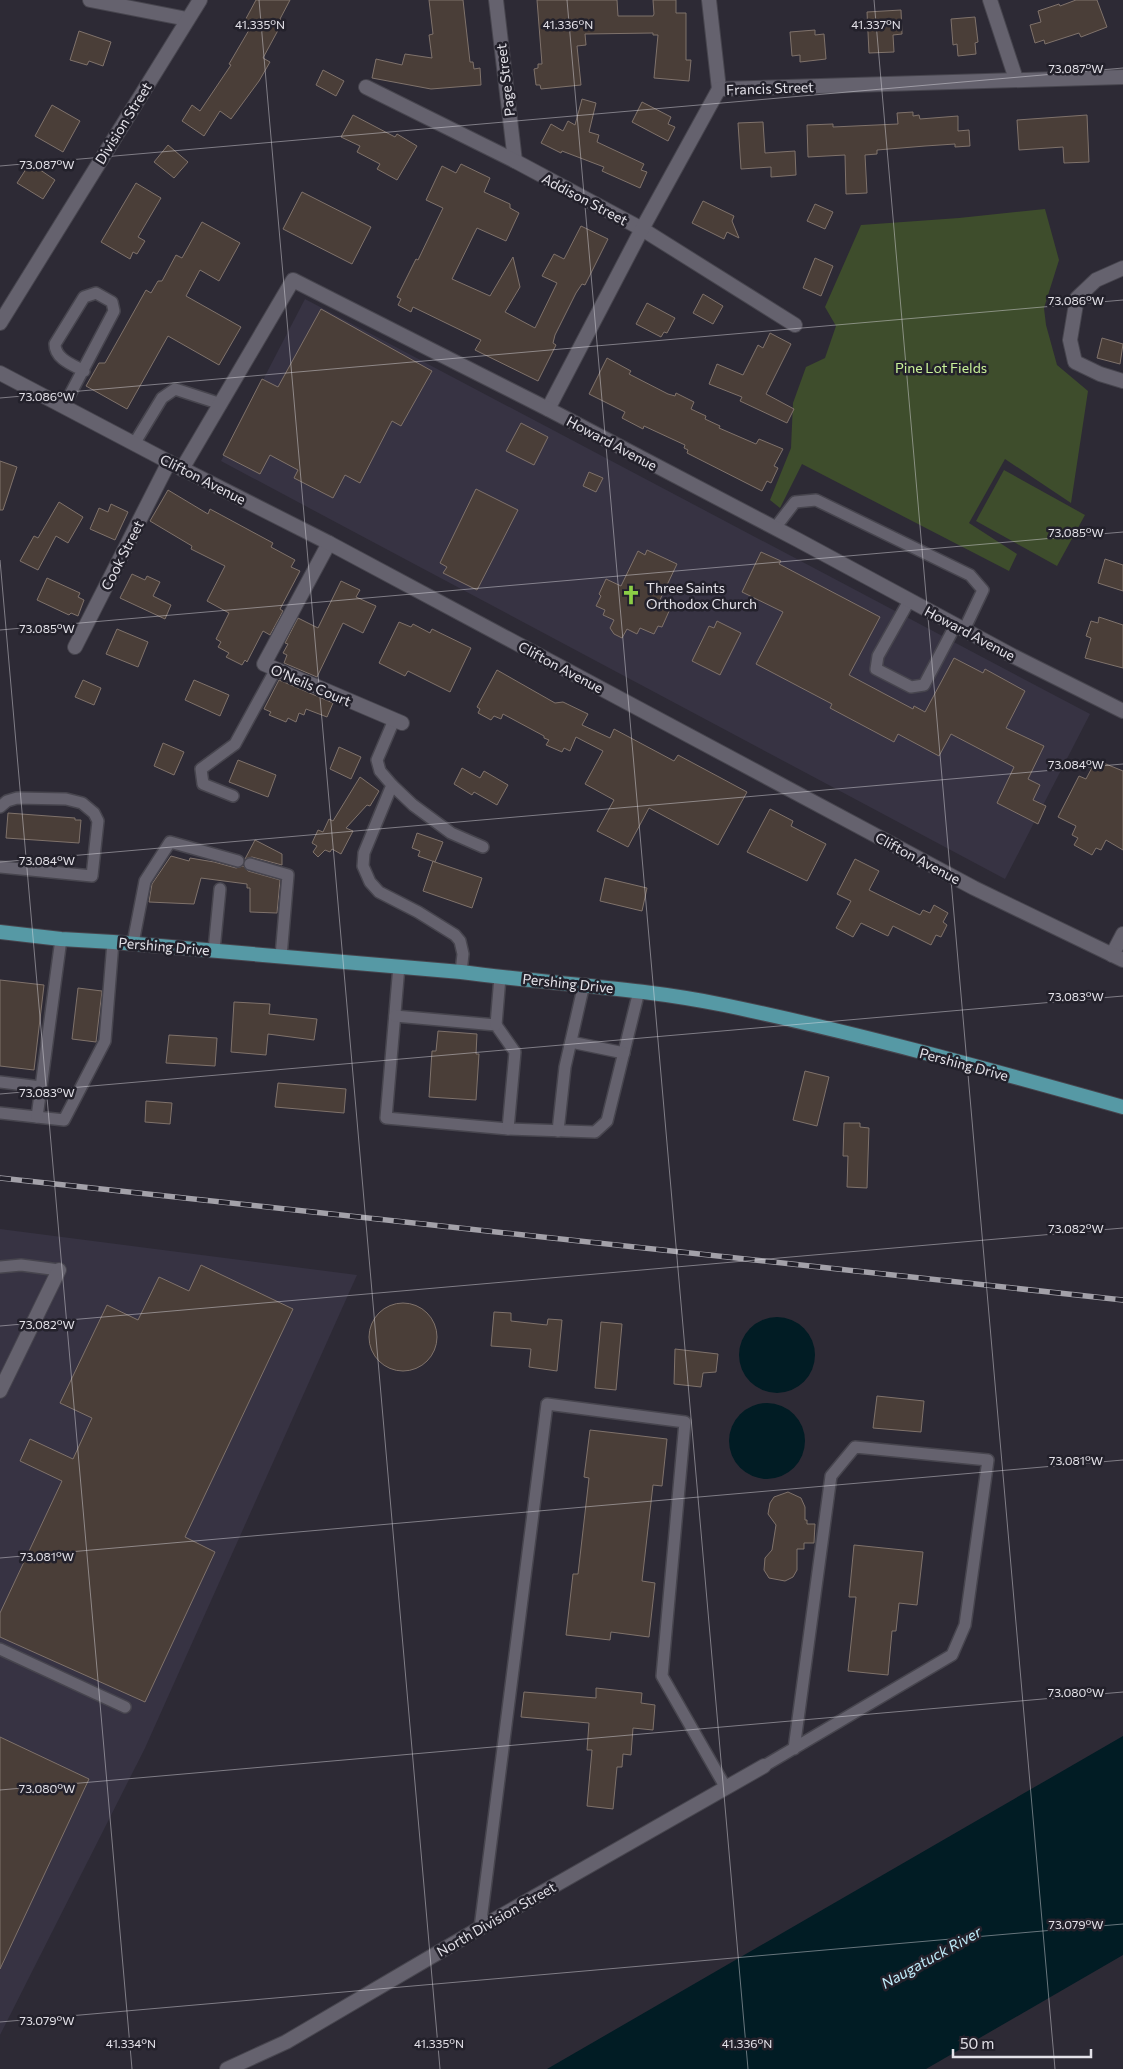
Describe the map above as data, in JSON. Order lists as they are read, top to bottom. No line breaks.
{"streets":{"main road":["Pershing Drive"],"street":["Page Street","Francis Street","Division Street","Addison Street","Howard Avenue","Clifton Avenue","Cook Street","O'Neils Court","North Division Street"]},"crossings":[["Page Street","Addison Street"],["Francis Street","Addison Street"],["Francis Street","Howard Avenue"],["Howard Avenue","Clifton Avenue"],["Clifton Avenue","Cook Street"],["Clifton Avenue","O'Neils Court"]],"water":["Naugatuck River"],"parks":["Pine Lot Fields"],"places":{"church":["Three Saints Orthodox Church"]},"scale_bar":"50 m","coordinates":["41.335°N","41.336°N","41.337°N","73.087°W","73.086°W","73.085°W","73.084°W","73.083°W","73.082°W","73.081°W","73.080°W","73.079°W","41.334°N"]}
